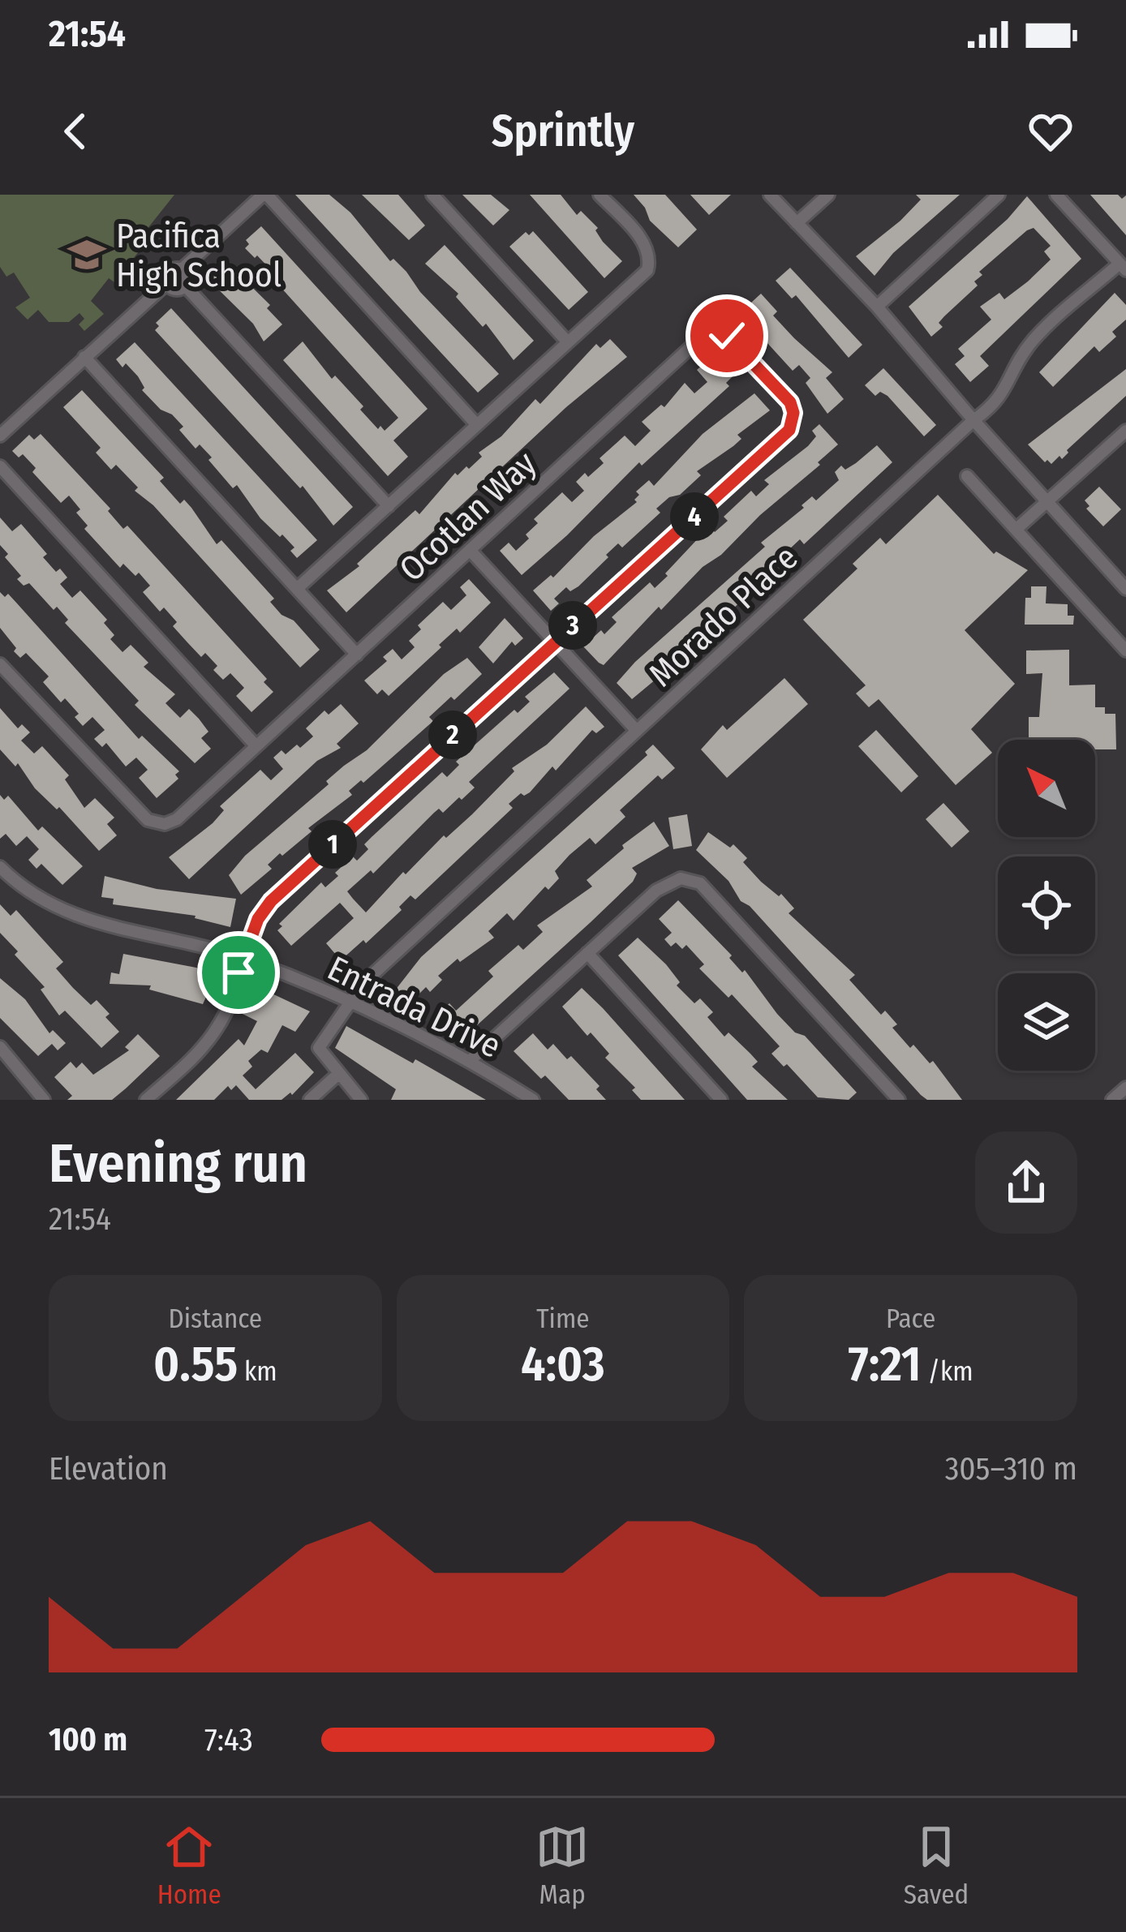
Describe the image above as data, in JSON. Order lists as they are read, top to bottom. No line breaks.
{"streets":{"street":["Ocotlan Way","Morado Place","Entrada Drive"]},"crossings":[["Morado Place","Entrada Drive"]],"places":{"school or university":["Pacifica High School"]},"north":"top left","page":{"status":"21:54","header":"Sprintly","pins":["4","3","2","1"],"heading":["Evening run","21:54"],"stats":[["Distance","0.55 km"],["Time","4:03"],["Pace","7:21 /km"]],"chart":["Elevation","305–310 m"],"list":[{"name":"100 m","note":"7:43"}],"tabs":["Home","Map","Saved"]}}
